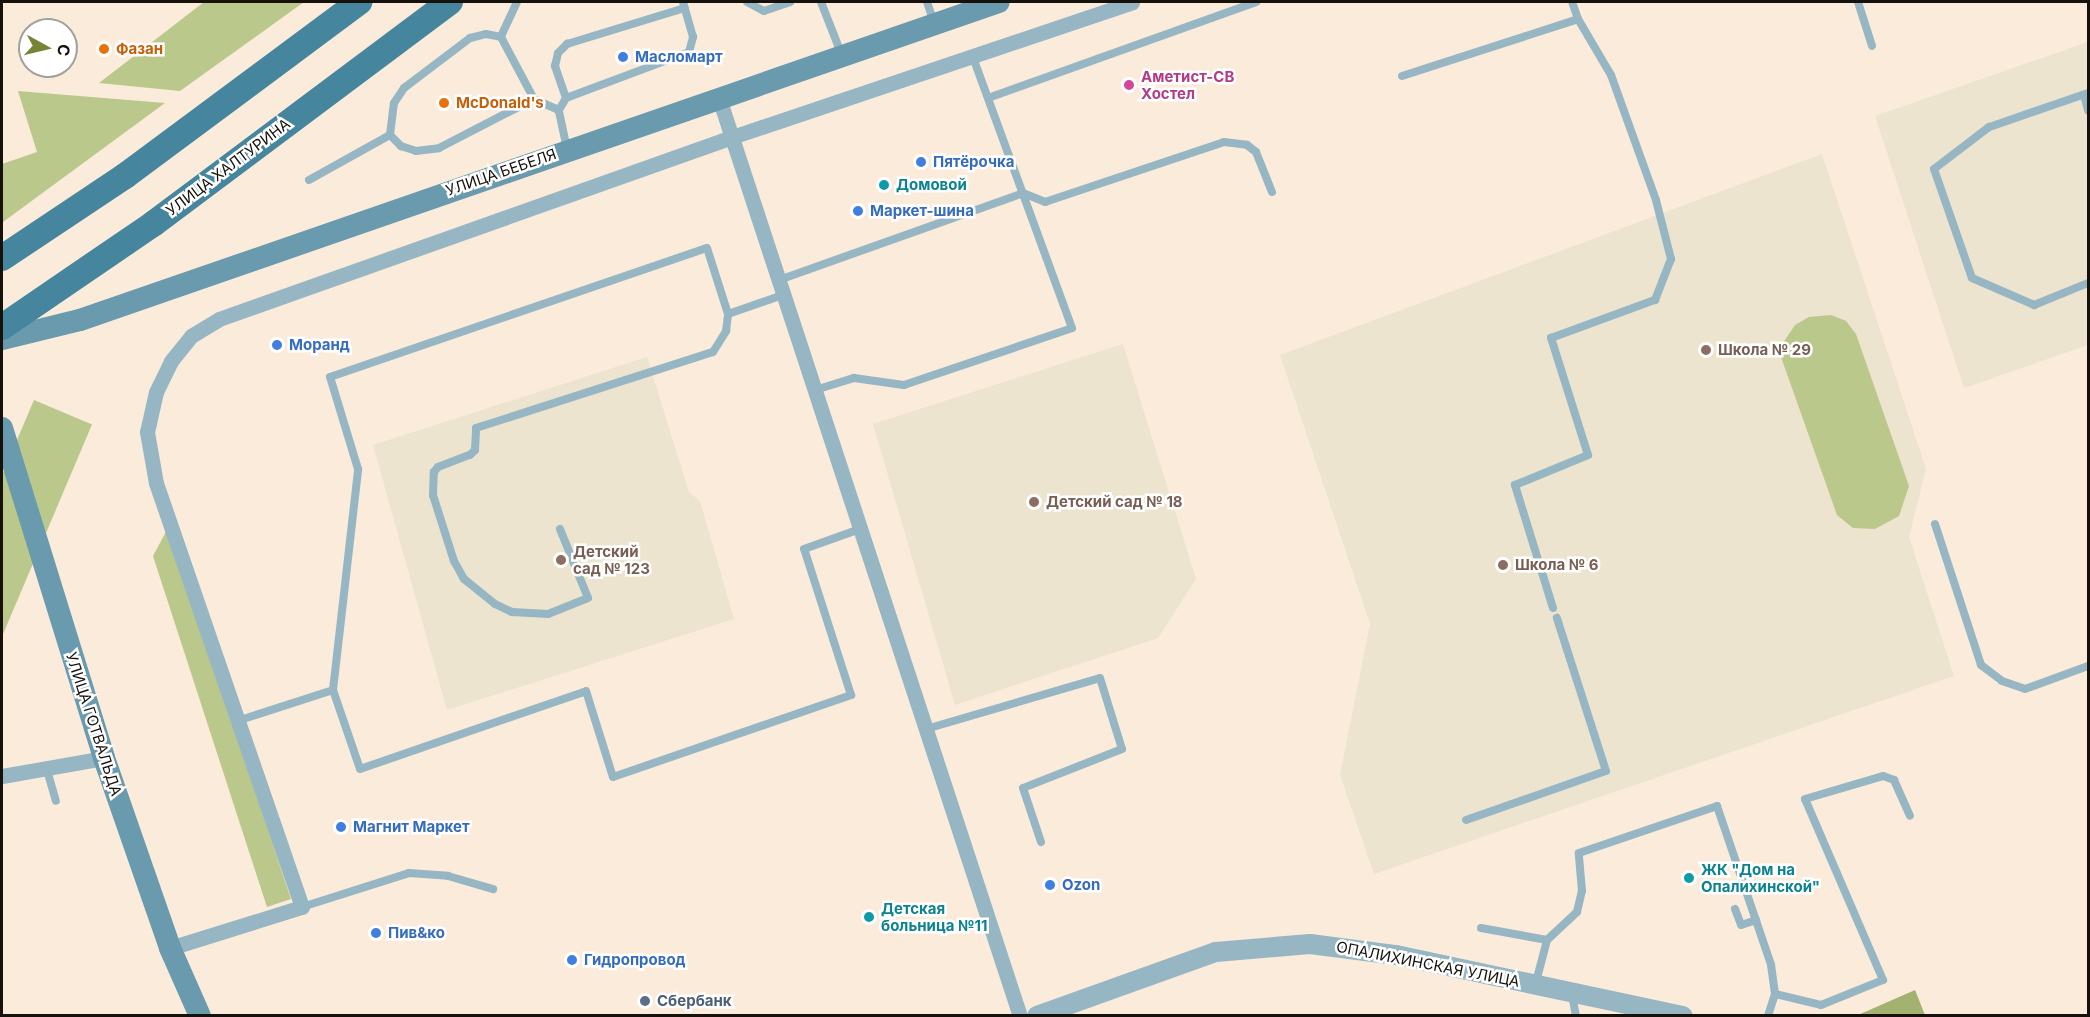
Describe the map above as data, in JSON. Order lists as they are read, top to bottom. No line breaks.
{"streets":{"main road":["УЛИЦА ХАЛТУРИНА","УЛИЦА БЕБЕЛЯ","УЛИЦА ГОТВАЛЬДА"],"street":["ОПАЛИХИНСКАЯ УЛИЦА"]},"places":["Фазан","Масломарт","Аметист-СВ Хостел","McDonald's","Пятёрочка","Домовой","Маркет-шина","Моранд","Школа № 29","Детский сад № 18","Детский сад № 123","Школа № 6","Магнит Маркет","ЖК \"Дом на Опалихинской\"","Ozon","Детская больница №11","Пив&ко","Гидропровод","Сбербанк"],"north":"right"}
